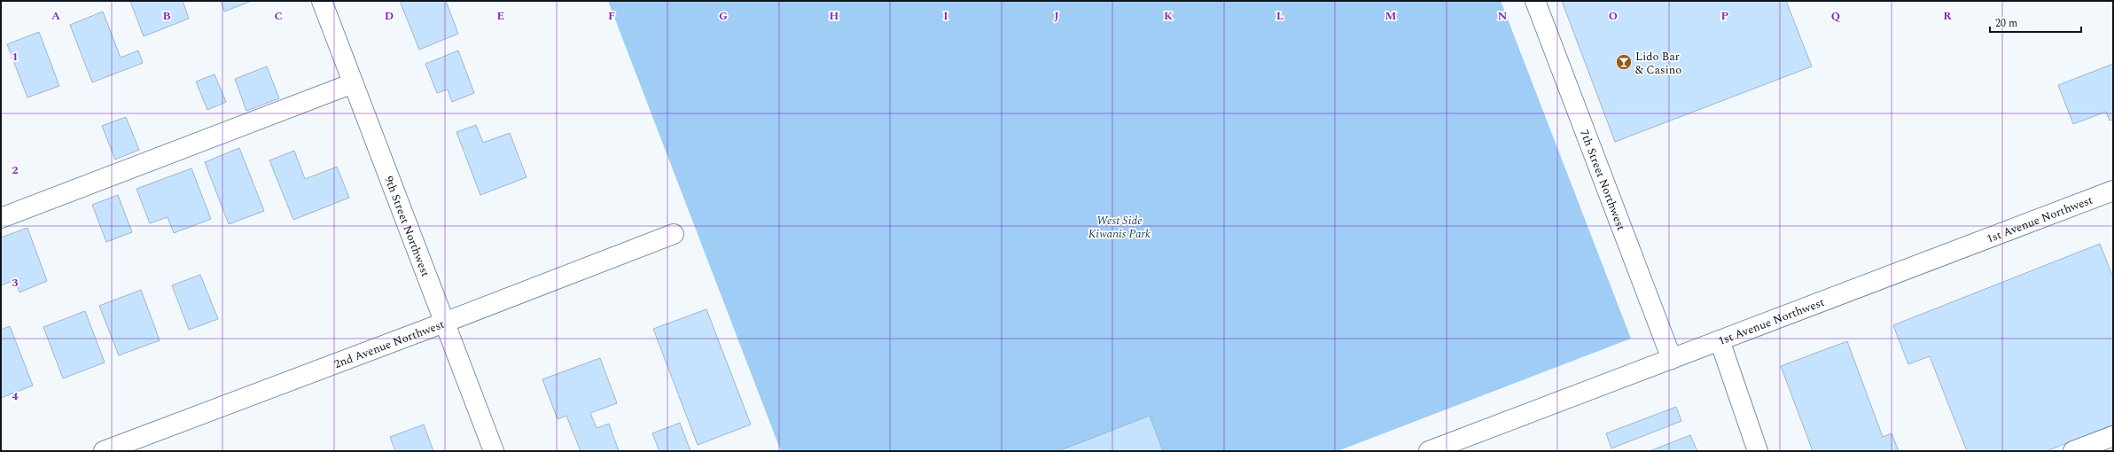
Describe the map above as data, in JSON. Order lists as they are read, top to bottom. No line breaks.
{"streets":{"street":["7th Street Northwest","1st Avenue Northwest","9th Street Northwest","2nd Avenue Northwest"]},"crossings":[["7th Street Northwest","1st Avenue Northwest"],["9th Street Northwest","2nd Avenue Northwest"]],"parks":["West Side Kiwanis Park"],"places":{"bar":["Lido Bar & Casino"]},"scale_bar":"20 m","grid":{"columns":["A","B","C","D","E","F","G","H","I","J","K","L","M","N","O","P","Q","R"],"rows":["1","2","3","4"]}}
